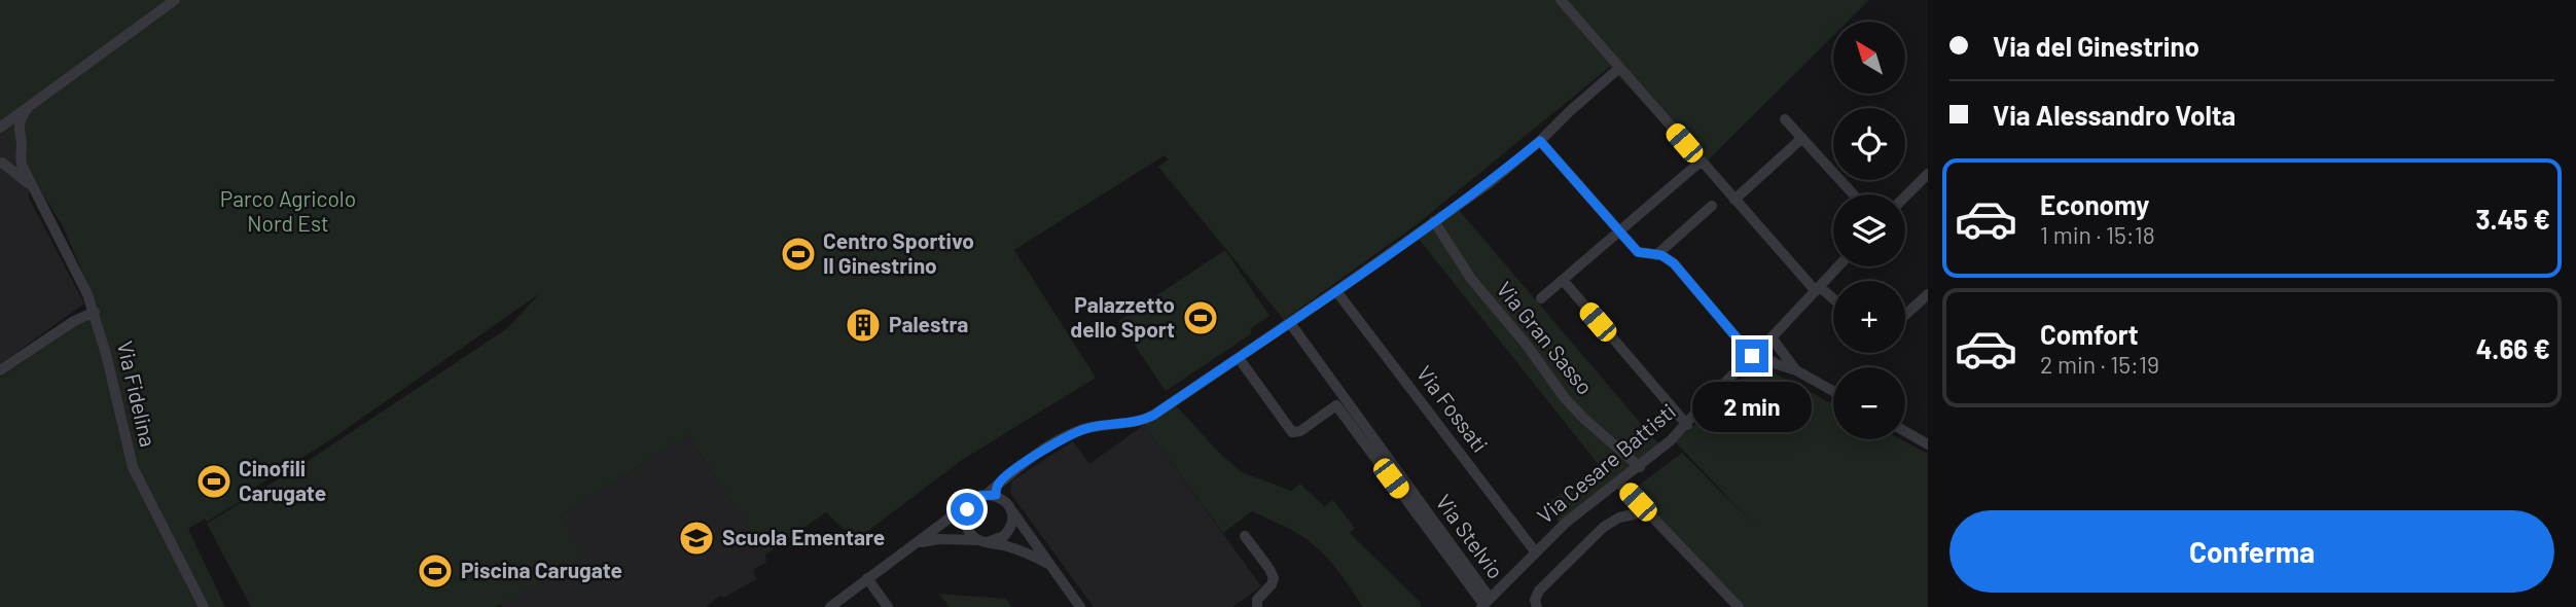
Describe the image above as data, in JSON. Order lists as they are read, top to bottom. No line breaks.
{"streets":{"street":["Via Gran Sasso","Via Fidelina","Via Fossati","Via Cesare Battisti","Via Stelvio"]},"crossings":[["Via Gran Sasso","Via Cesare Battisti"],["Via Fossati","Via Cesare Battisti"],["Via Cesare Battisti","Via Stelvio"]],"parks":["Parco Agricolo Nord Est"],"places":{"sports":["Centro Sportivo Il Ginestrino","Palazzetto dello Sport","Cinofili Carugate","Piscina Carugate"],"building":["Palestra"],"school or university":["Scuola Ementare"]},"north":"top left","page":{"banner":["Via del Ginestrino","Via Alessandro Volta"],"map_buttons":["+","−"],"list":[{"name":"Economy","note":"1 min · 15:18","value":"3.45 €"},{"name":"Comfort","note":"2 min · 15:19","value":"4.66 €"}],"bubble":"2 min","buttons":"Conferma"}}
